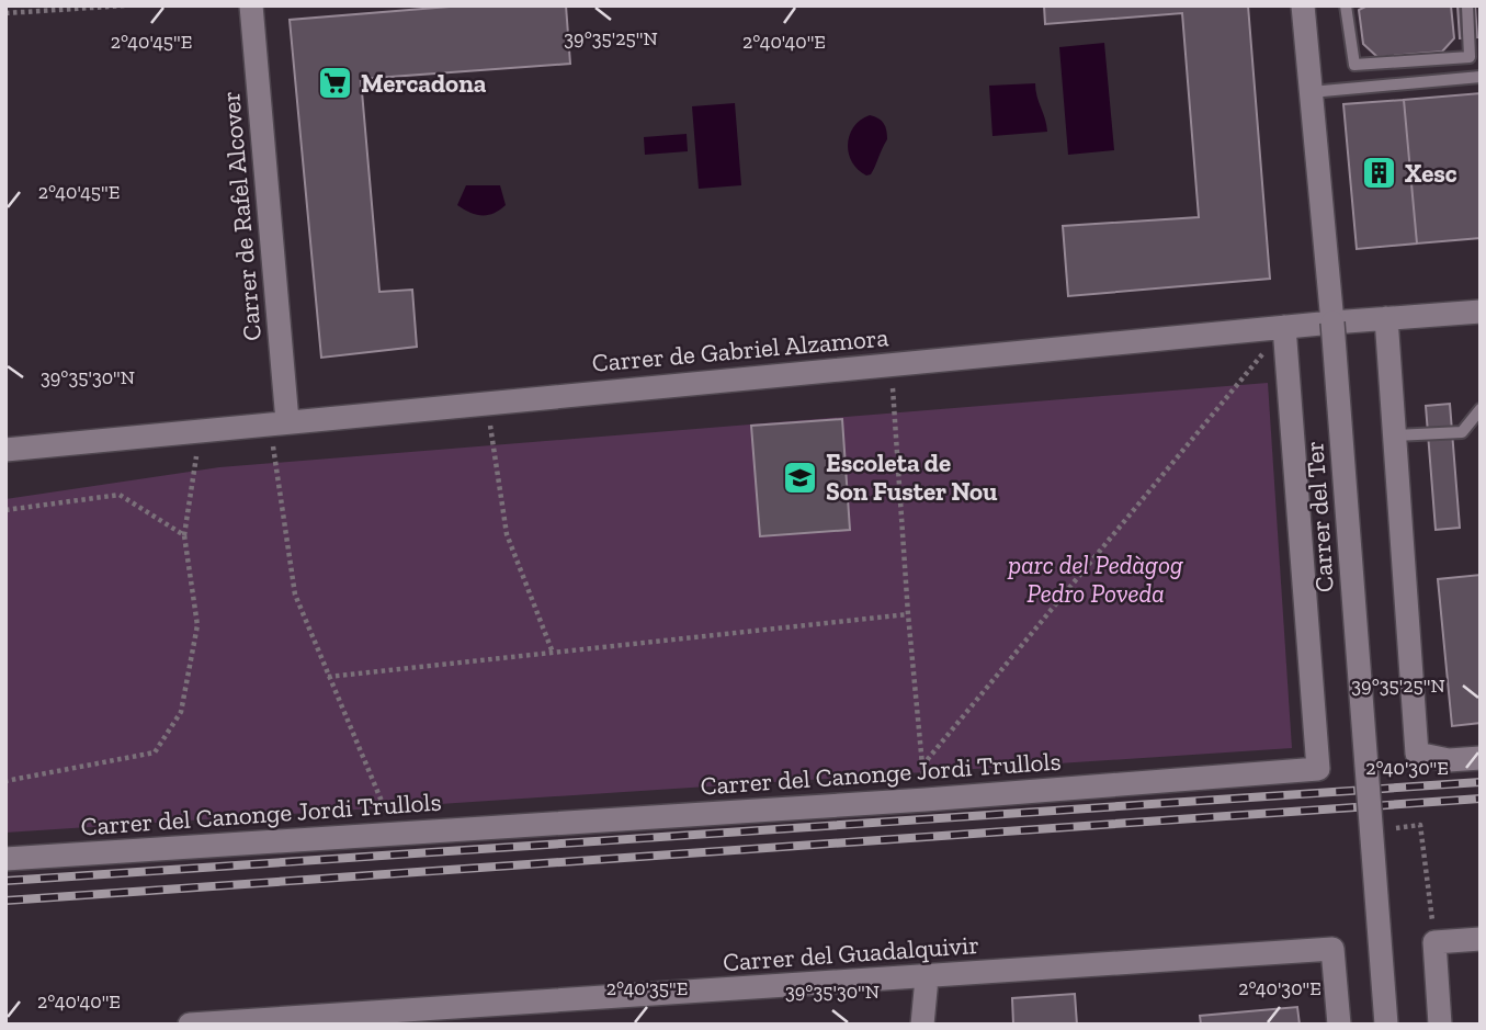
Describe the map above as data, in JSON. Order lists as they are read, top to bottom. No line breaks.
{"streets":{"street":["Carrer de Rafel Alcover","Carrer de Gabriel Alzamora","Carrer del Ter","Carrer del Canonge Jordi Trullols","Carrer del Guadalquivir"]},"crossings":[["Carrer de Rafel Alcover","Carrer de Gabriel Alzamora"],["Carrer de Gabriel Alzamora","Carrer del Ter"],["Carrer de Gabriel Alzamora","Carrer del Canonge Jordi Trullols"]],"parks":["parc del Pedàgog Pedro Poveda"],"places":{"supermarket":["Mercadona"],"building":["Xesc"],"school or university":["Escoleta de Son Fuster Nou"]},"coordinates":["39°35'25\"N","2°40'45\"E","2°40'40\"E","39°35'30\"N","2°40'30\"E","2°40'35\"E"]}
